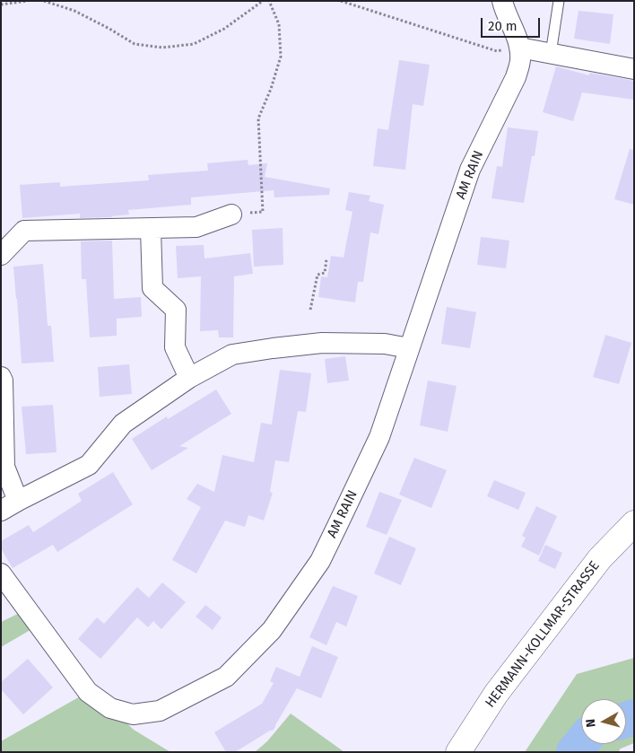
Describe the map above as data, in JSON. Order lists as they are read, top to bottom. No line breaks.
{"streets":{"street":["AM RAIN","HERMANN-KOLLMAR-STRASSE"]},"scale_bar":"20 m","north":"left"}
